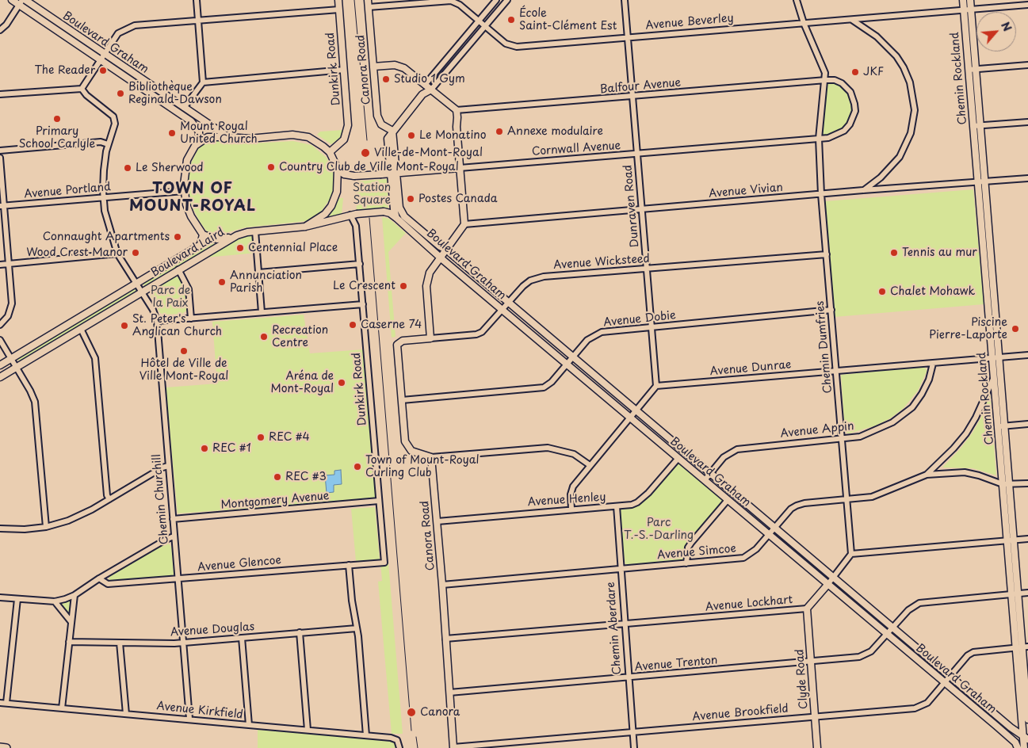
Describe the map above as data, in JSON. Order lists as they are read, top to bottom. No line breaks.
{"streets":{"street":["Avenue Beverley","Boulevard Graham","Dunkirk Road","Canora Road","Chemin Rockland","Balfour Avenue","Cornwall Avenue","Avenue Portland","Avenue Vivian","Dunraven Road","Boulevard Laird","Avenue Wicksteed","Avenue Dobie","Chemin Dumfries","Avenue Dunrae","Avenue Appin","Chemin Churchill","Avenue Henley","Montgomery Avenue","Avenue Simcoe","Avenue Glencoe","Avenue Lockhart","Chemin Aberdare","Avenue Douglas","Avenue Trenton","Clyde Road","Avenue Kirkfield","Avenue Brookfield"]},"crossings":[["Avenue Beverley","Canora Road"],["Avenue Beverley","Chemin Rockland"],["Avenue Beverley","Dunraven Road"],["Avenue Beverley","Chemin Dumfries"],["Boulevard Graham","Dunkirk Road"],["Boulevard Graham","Chemin Rockland"],["Boulevard Graham","Cornwall Avenue"],["Boulevard Graham","Avenue Portland"],["Boulevard Graham","Boulevard Laird"],["Boulevard Graham","Avenue Wicksteed"],["Boulevard Graham","Avenue Dobie"],["Boulevard Graham","Avenue Appin"],["Boulevard Graham","Avenue Henley"],["Boulevard Graham","Avenue Simcoe"],["Boulevard Graham","Avenue Lockhart"],["Boulevard Graham","Avenue Trenton"],["Boulevard Graham","Avenue Brookfield"],["Dunkirk Road","Cornwall Avenue"],["Dunkirk Road","Avenue Portland"],["Dunkirk Road","Boulevard Laird"],["Dunkirk Road","Montgomery Avenue"],["Dunkirk Road","Avenue Glencoe"],["Canora Road","Avenue Henley"],["Canora Road","Avenue Simcoe"],["Canora Road","Avenue Lockhart"],["Canora Road","Avenue Trenton"],["Canora Road","Avenue Brookfield"],["Chemin Rockland","Avenue Vivian"],["Chemin Rockland","Avenue Dunrae"],["Chemin Rockland","Avenue Simcoe"],["Chemin Rockland","Avenue Trenton"],["Chemin Rockland","Avenue Brookfield"],["Balfour Avenue","Dunraven Road"],["Balfour Avenue","Chemin Dumfries"],["Cornwall Avenue","Avenue Portland"],["Cornwall Avenue","Dunraven Road"],["Cornwall Avenue","Boulevard Laird"],["Cornwall Avenue","Chemin Dumfries"],["Avenue Portland","Boulevard Laird"],["Avenue Portland","Chemin Churchill"],["Avenue Vivian","Dunraven Road"],["Avenue Vivian","Chemin Dumfries"],["Dunraven Road","Avenue Wicksteed"],["Dunraven Road","Avenue Dobie"],["Dunraven Road","Avenue Dunrae"],["Boulevard Laird","Chemin Churchill"],["Avenue Wicksteed","Avenue Dobie"],["Avenue Wicksteed","Chemin Dumfries"],["Avenue Dobie","Chemin Dumfries"],["Chemin Dumfries","Avenue Dunrae"],["Chemin Dumfries","Avenue Appin"],["Chemin Dumfries","Avenue Simcoe"],["Chemin Dumfries","Avenue Lockhart"],["Avenue Dunrae","Avenue Appin"],["Chemin Churchill","Montgomery Avenue"],["Chemin Churchill","Avenue Glencoe"],["Chemin Churchill","Avenue Douglas"],["Chemin Churchill","Avenue Kirkfield"],["Avenue Henley","Chemin Aberdare"],["Avenue Simcoe","Chemin Aberdare"],["Avenue Lockhart","Chemin Aberdare"],["Avenue Lockhart","Clyde Road"],["Chemin Aberdare","Avenue Trenton"],["Chemin Aberdare","Avenue Brookfield"],["Avenue Trenton","Clyde Road"],["Clyde Road","Avenue Brookfield"]],"districts":["TOWN OF MOUNT-ROYAL"],"parks":["Station Square","Parc de la Paix","Parc T.-S.-Darling"],"places":["École Saint-Clément Est","The Reader","JKF","Studio 1 Gym","Bibliothèque Reginald-Dawson","Primary School Carlyle","Annexe modulaire","Mount Royal United Church","Le Monatino","Ville-de-Mont-Royal","Country Club de Ville Mont-Royal","Le Sherwood","Postes Canada","Connaught Apartments","Centennial Place","Wood Crest Manor","Tennis au mur","Annunciation Parish","Le Crescent","Chalet Mohawk","Caserne 74","St. Peter's Anglican Church","Piscine Pierre-Laporte","Recreation Centre","Hôtel de Ville de Ville Mont-Royal","Aréna de Mont-Royal","REC #4","REC #1","Town of Mount-Royal Curling Club","REC #3","Canora"],"north":"top right"}
